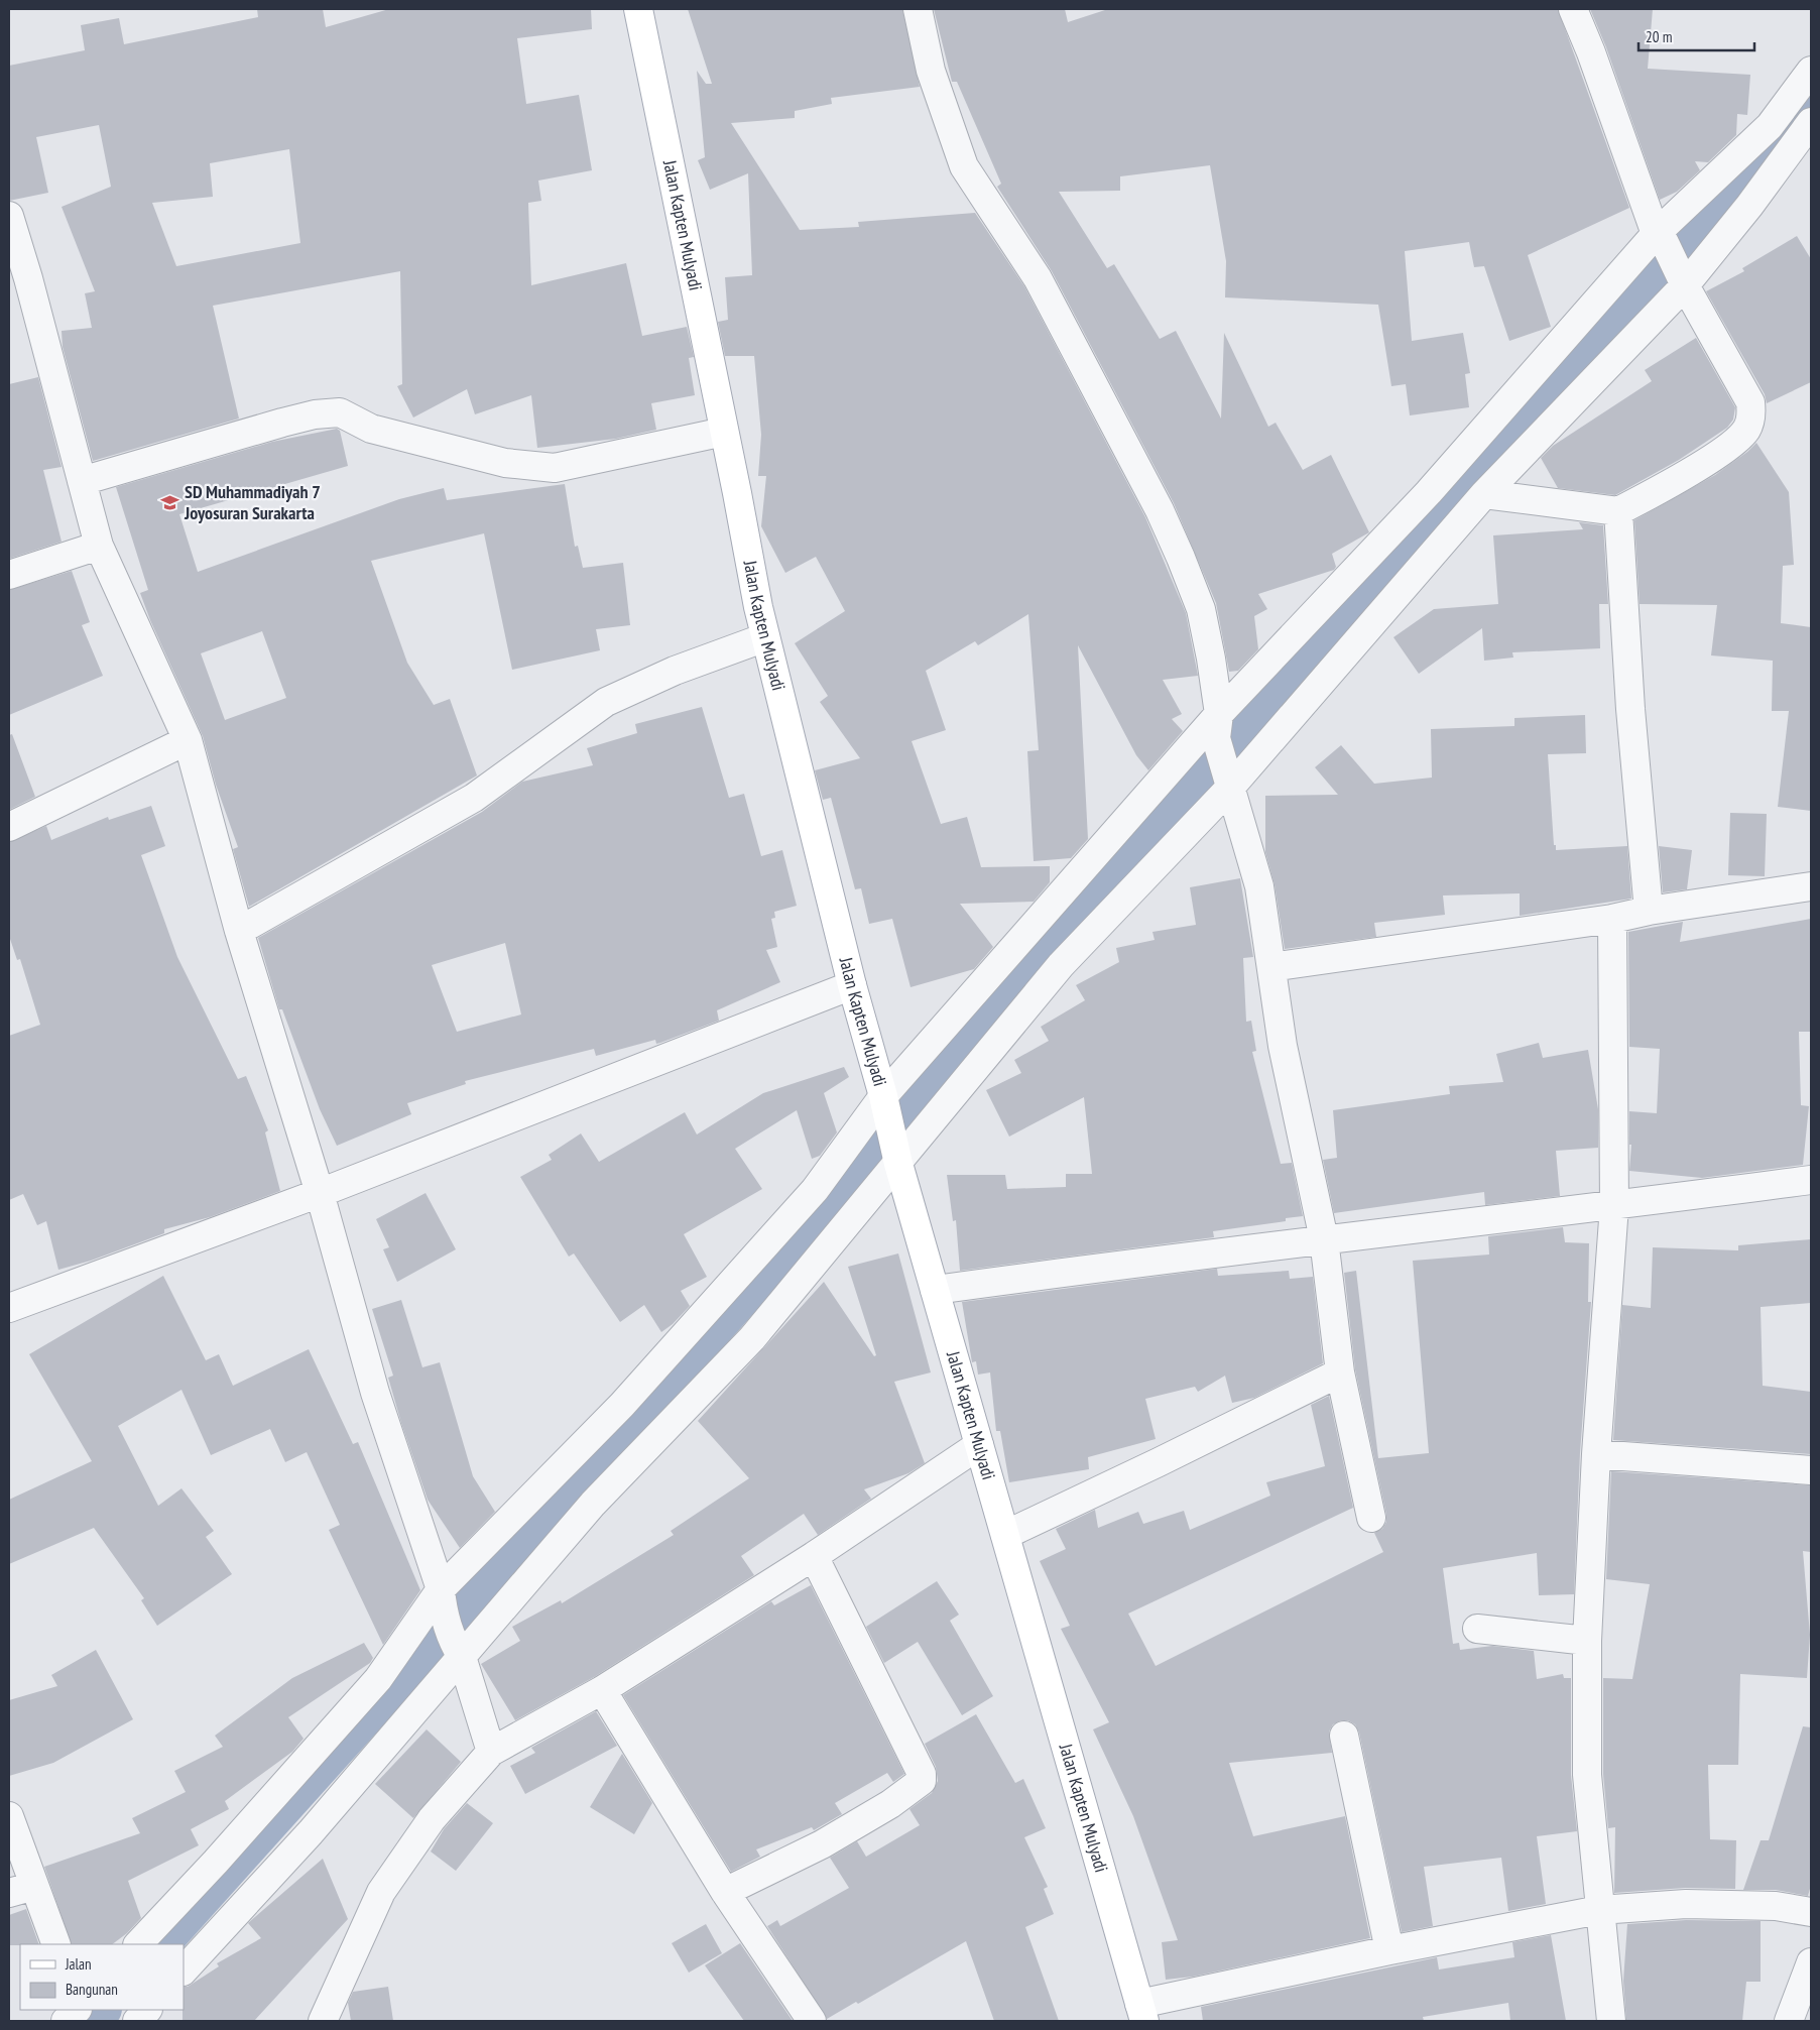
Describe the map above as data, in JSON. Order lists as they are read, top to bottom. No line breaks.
{"streets":{"main road":["Jalan Kapten Mulyadi"]},"places":{"school or university":["SD Muhammadiyah 7 Joyosuran Surakarta"]},"legend":["Jalan","Bangunan"],"scale_bar":"20 m"}
